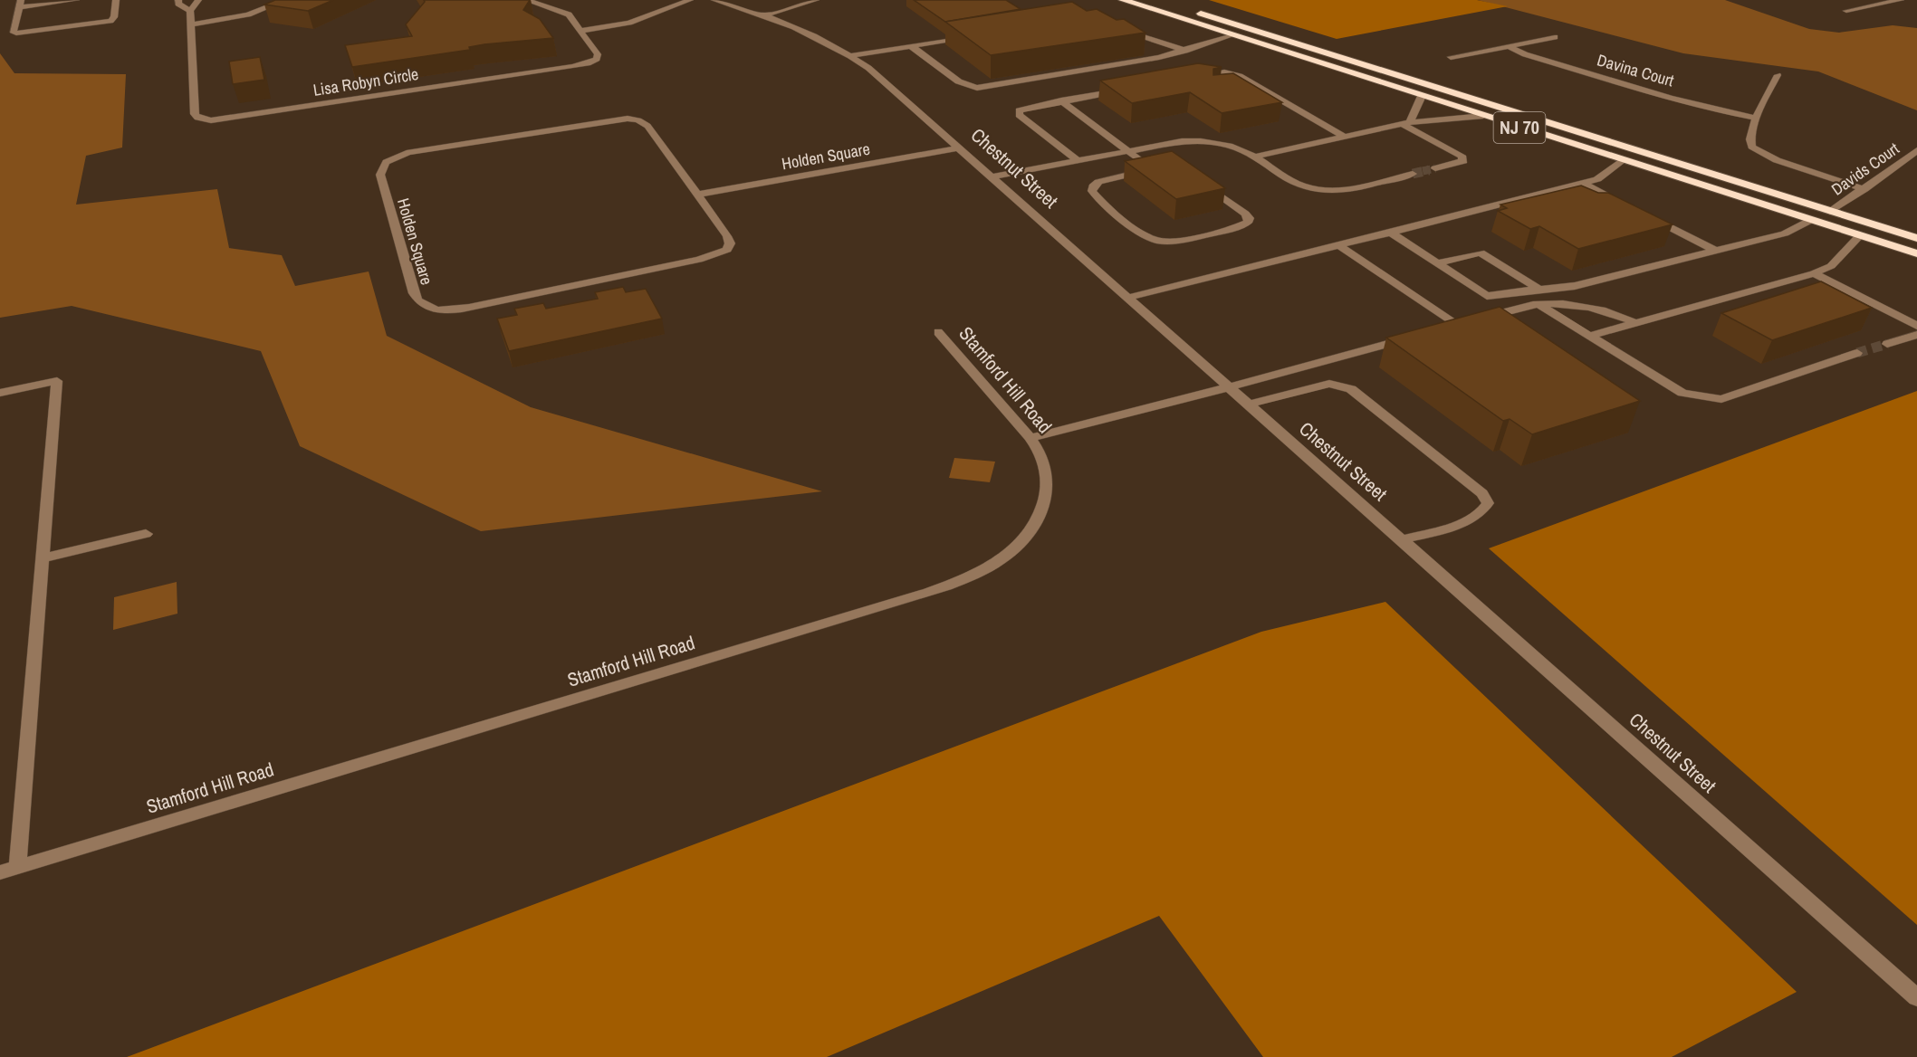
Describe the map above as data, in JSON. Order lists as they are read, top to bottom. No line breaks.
{"streets":{"highway":["NJ 70"],"street":["Davina Court","Lisa Robyn Circle","Holden Square","Chestnut Street","Davids Court","Stamford Hill Road"]},"crossings":[["NJ 70","Davids Court"],["Holden Square","Chestnut Street"]]}
